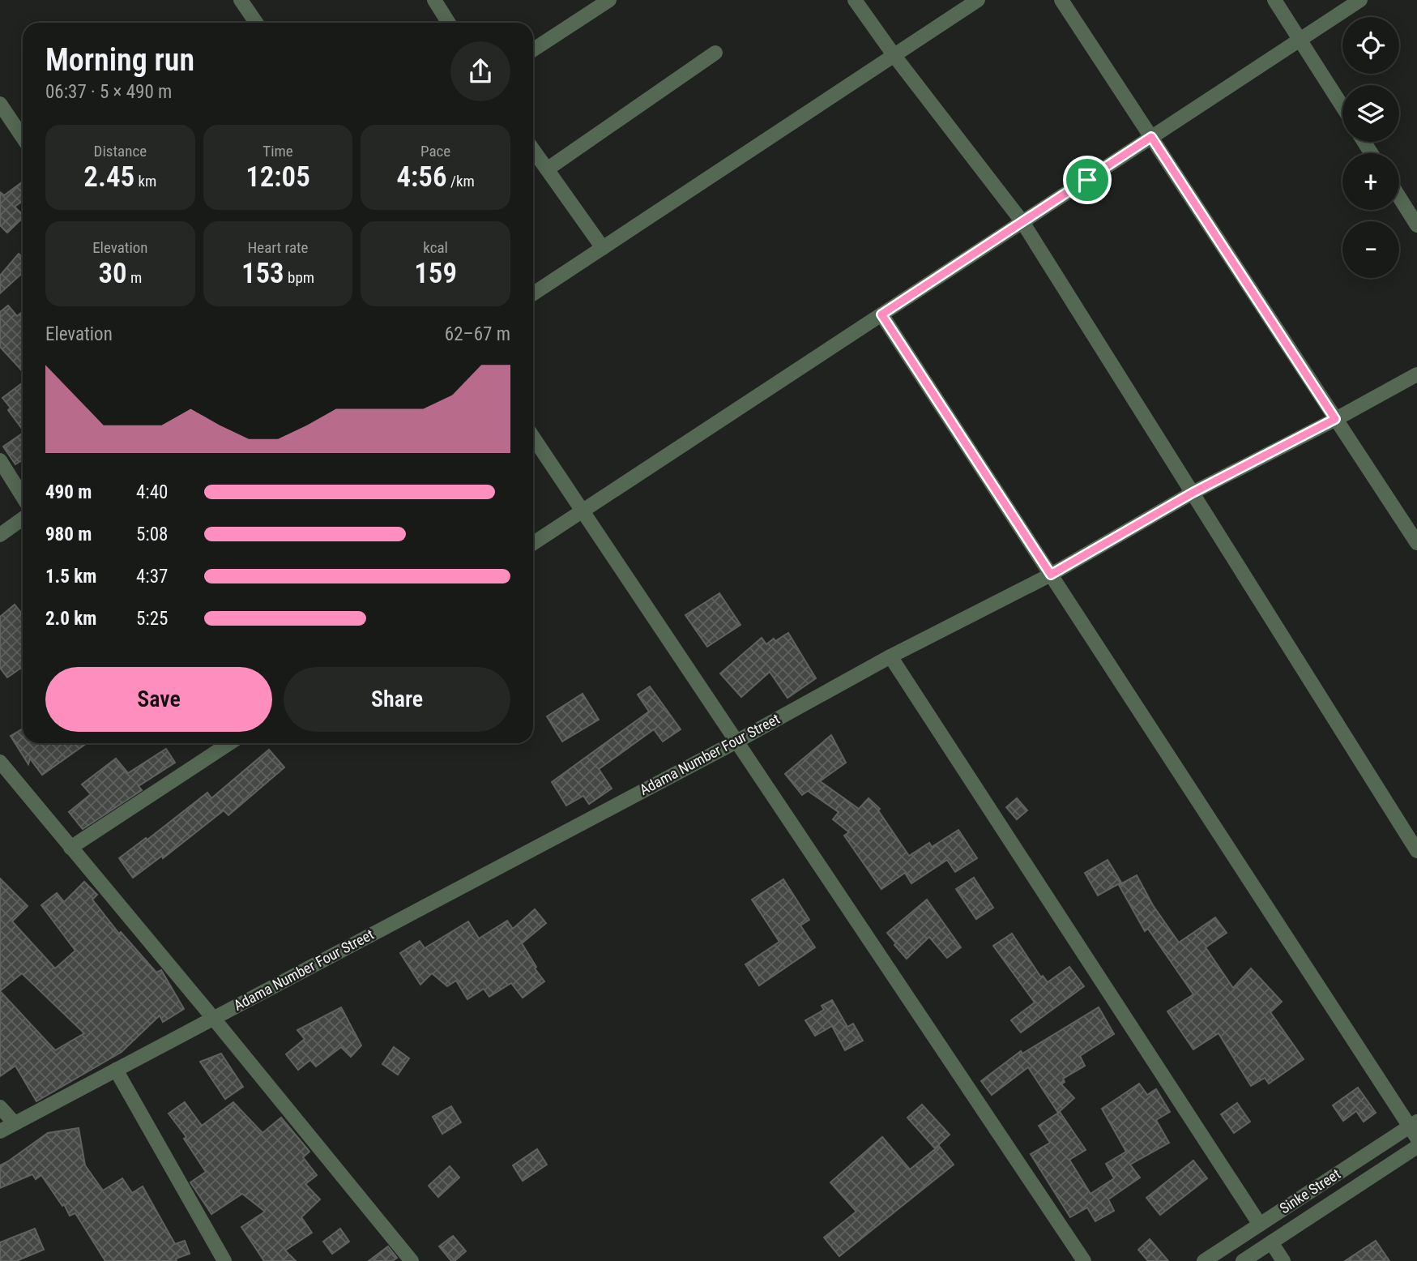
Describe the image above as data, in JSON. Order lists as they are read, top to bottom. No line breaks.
{"streets":{"street":["Adama Number Four Street","Sinke Street"]},"page":{"map_buttons":["+","−"],"heading":["Morning run","06:37 · 5 × 490 m"],"stats":[["Distance","2.45 km"],["Time","12:05"],["Pace","4:56 /km"],["Elevation","30 m"],["Heart rate","153 bpm"],["kcal","159"]],"chart":["Elevation","62–67 m"],"list":[{"name":"490 m","note":"4:40"},{"name":"980 m","note":"5:08"},{"name":"1.5 km","note":"4:37"},{"name":"2.0 km","note":"5:25"}],"buttons":["Save","Share"]}}
